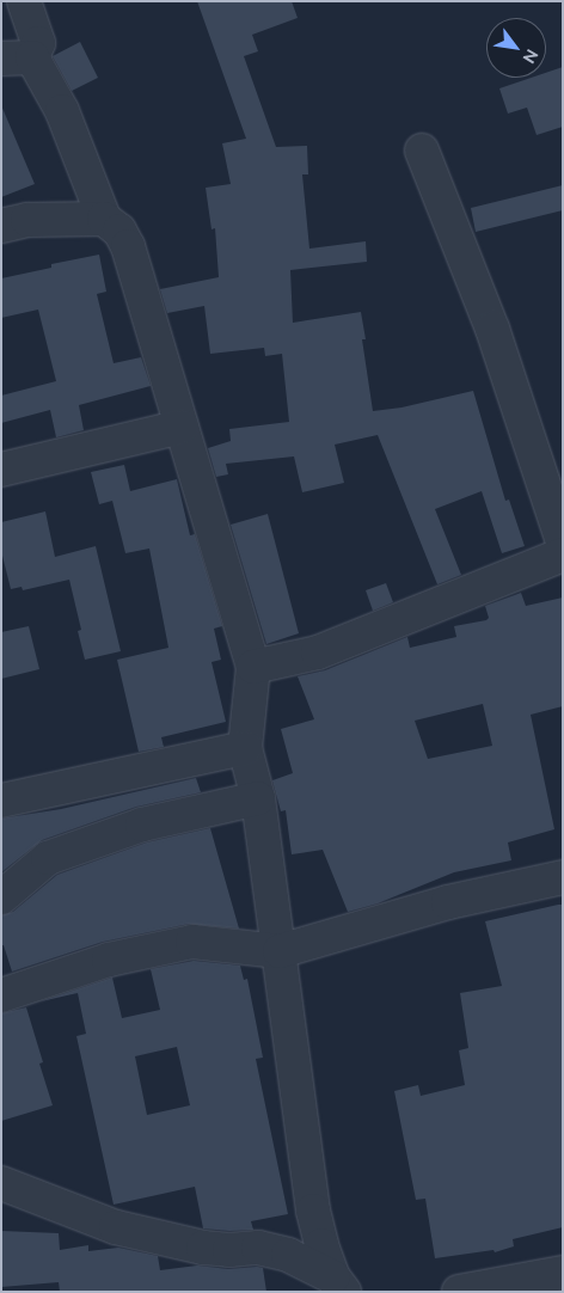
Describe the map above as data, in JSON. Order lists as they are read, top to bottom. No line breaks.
{"north":"bottom right"}
